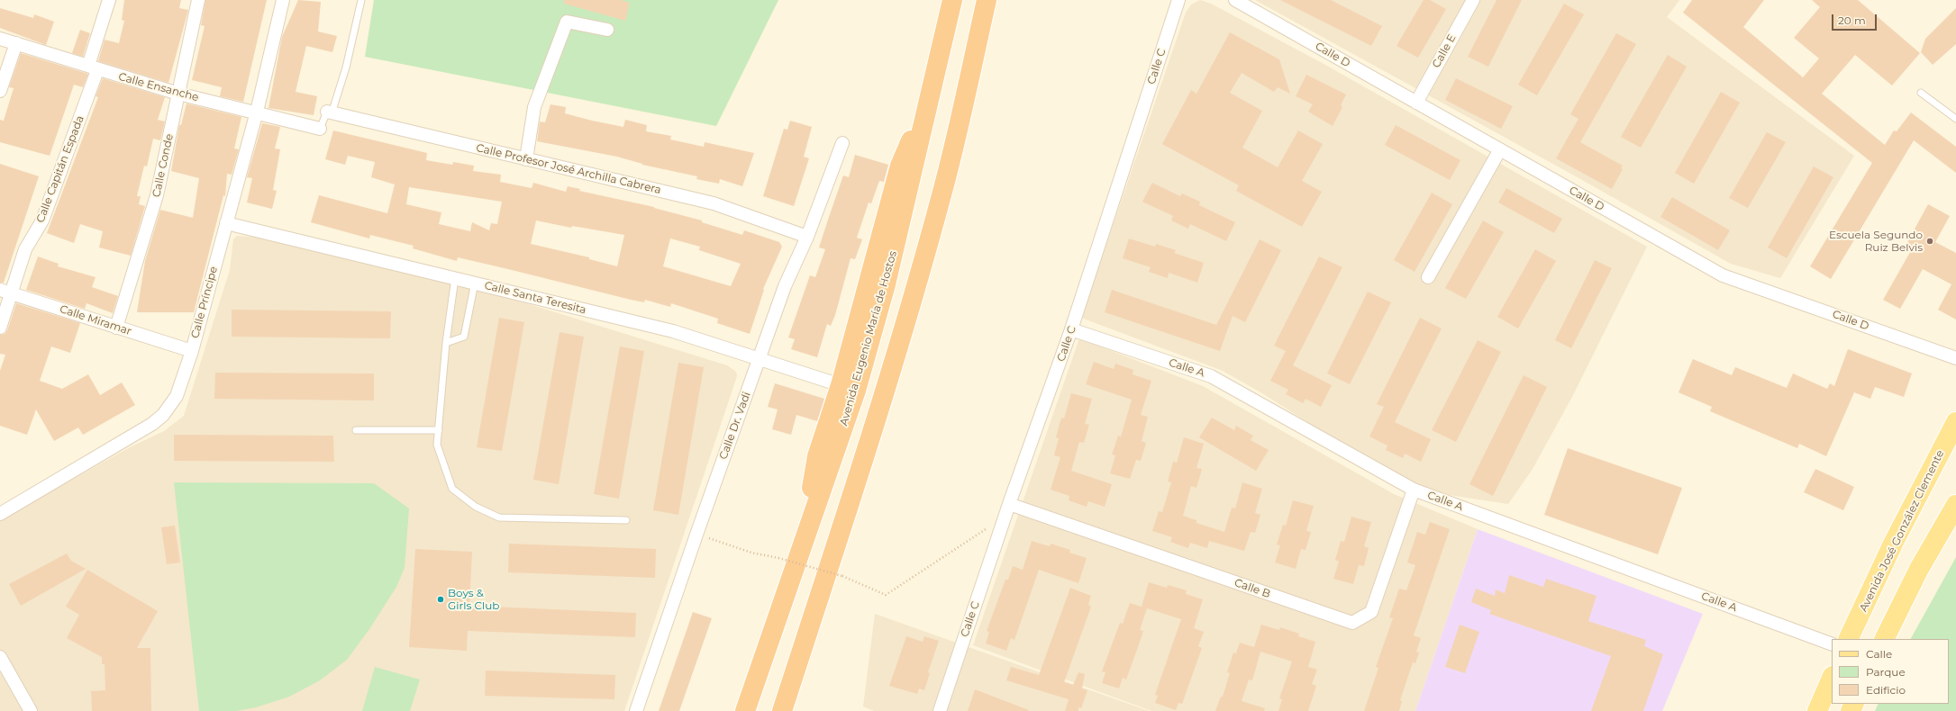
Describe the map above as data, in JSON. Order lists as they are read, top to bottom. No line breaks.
{"streets":{"highway":["Avenida Eugenio María de Hostos"],"main road":["Avenida José González Clemente"],"street":["Calle E","Calle D","Calle C","Calle Ensanche","Calle Conde","Calle Capitán Espada","Calle Profesor José Archilla Cabrera","Calle Santa Teresita","Calle Príncipe","Calle Miramar","Calle A","Calle Dr. Vadi","Calle B"]},"crossings":[["Calle E","Calle D"],["Calle C","Calle A"],["Calle C","Calle B"],["Calle Ensanche","Calle Conde"],["Calle Ensanche","Calle Capitán Espada"],["Calle Ensanche","Calle Príncipe"],["Calle Conde","Calle Miramar"],["Calle Capitán Espada","Calle Miramar"],["Calle Profesor José Archilla Cabrera","Calle Dr. Vadi"],["Calle Santa Teresita","Calle Príncipe"],["Calle Santa Teresita","Calle Dr. Vadi"],["Calle Príncipe","Calle Miramar"],["Calle A","Calle B"]],"places":["Escuela Segundo Ruiz Belvis","Boys & Girls Club"],"legend":["Calle","Parque","Edificio"],"scale_bar":"20 m"}
